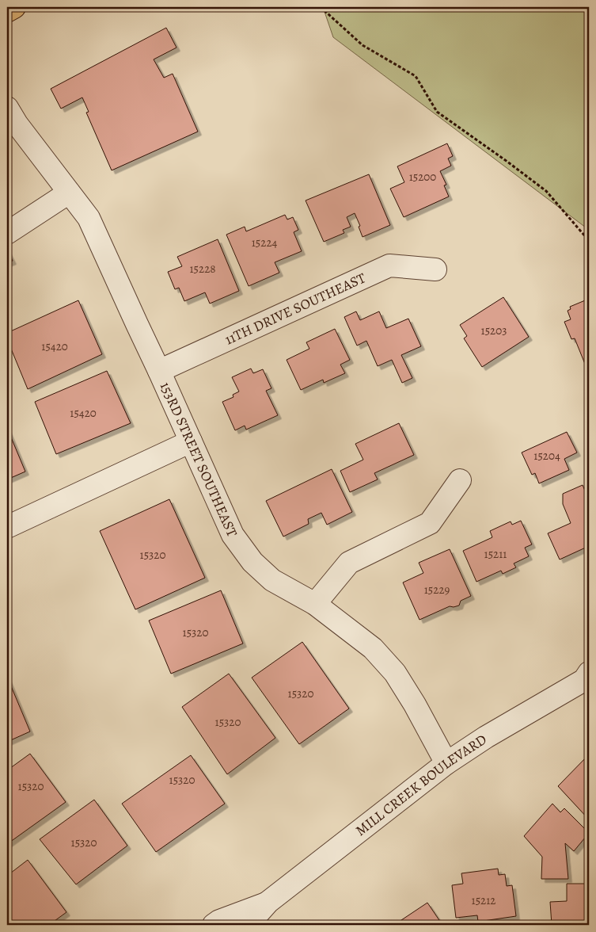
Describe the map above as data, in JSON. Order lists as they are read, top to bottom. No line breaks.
{"streets":{"street":["11TH DRIVE SOUTHEAST","153RD STREET SOUTHEAST","MILL CREEK BOULEVARD"]},"crossings":[["11TH DRIVE SOUTHEAST","153RD STREET SOUTHEAST"],["153RD STREET SOUTHEAST","MILL CREEK BOULEVARD"]],"house_numbers":["15200","15224","15228","15203","15420","15420","15204","15211","15320","15229","15320","15320","15320","15320","15320","15320","15212"]}
